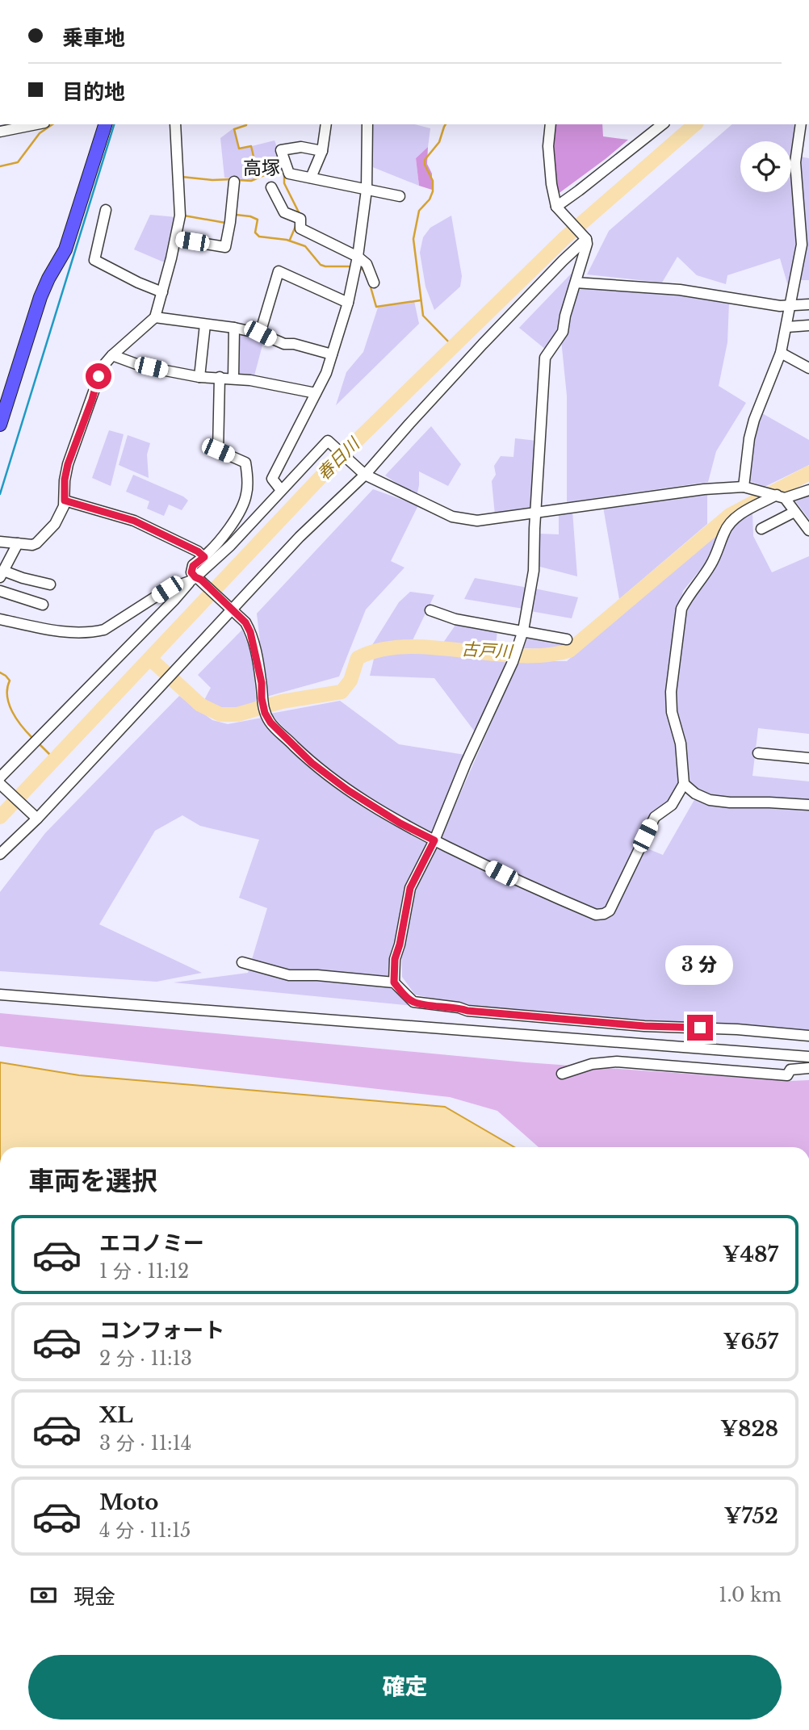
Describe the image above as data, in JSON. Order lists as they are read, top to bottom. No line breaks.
{"districts":["高塚"],"water":["春日川","古戸川"],"page":{"banner":["乗車地","目的地"],"bubble":"3 分","heading":"車両を選択","list":[{"name":"エコノミー","note":"1 分 · 11:12","value":"¥487"},{"name":"コンフォート","note":"2 分 · 11:13","value":"¥657"},{"name":"XL","note":"3 分 · 11:14","value":"¥828"},{"name":"Moto","note":"4 分 · 11:15","value":"¥752"}],"pay":["現金","1.0 km"],"buttons":"確定"}}
